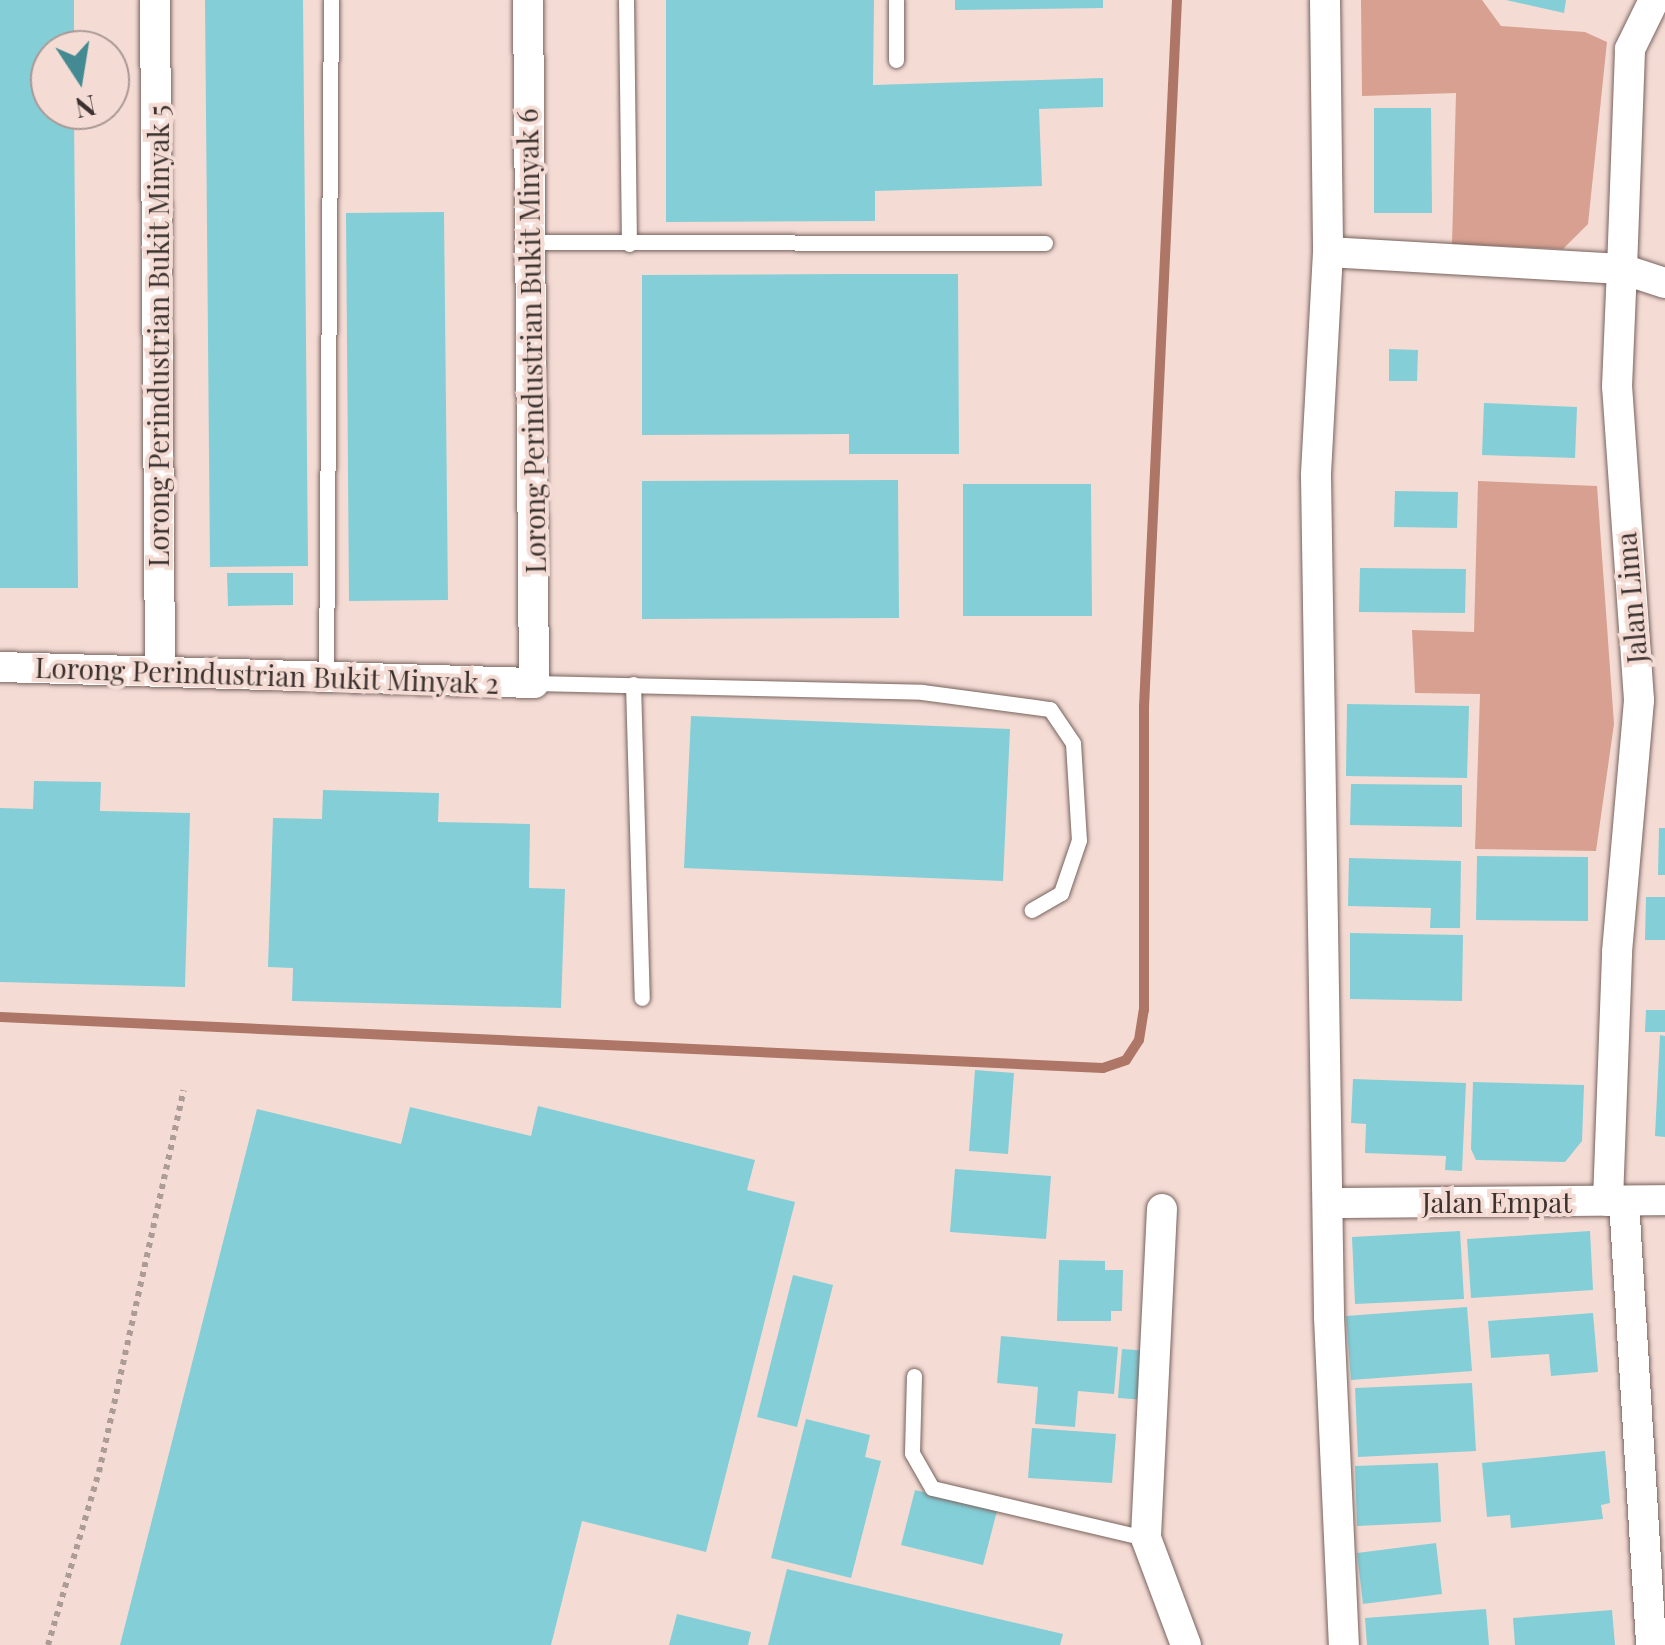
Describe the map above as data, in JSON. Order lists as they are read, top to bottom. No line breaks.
{"streets":{"street":["Lorong Perindustrian Bukit Minyak 5","Lorong Perindustrian Bukit Minyak 6","Jalan Lima","Lorong Perindustrian Bukit Minyak 2","Jalan Empat"]},"crossings":[["Lorong Perindustrian Bukit Minyak 5","Lorong Perindustrian Bukit Minyak 2"],["Lorong Perindustrian Bukit Minyak 6","Lorong Perindustrian Bukit Minyak 2"],["Jalan Lima","Jalan Empat"]],"north":"bottom"}
